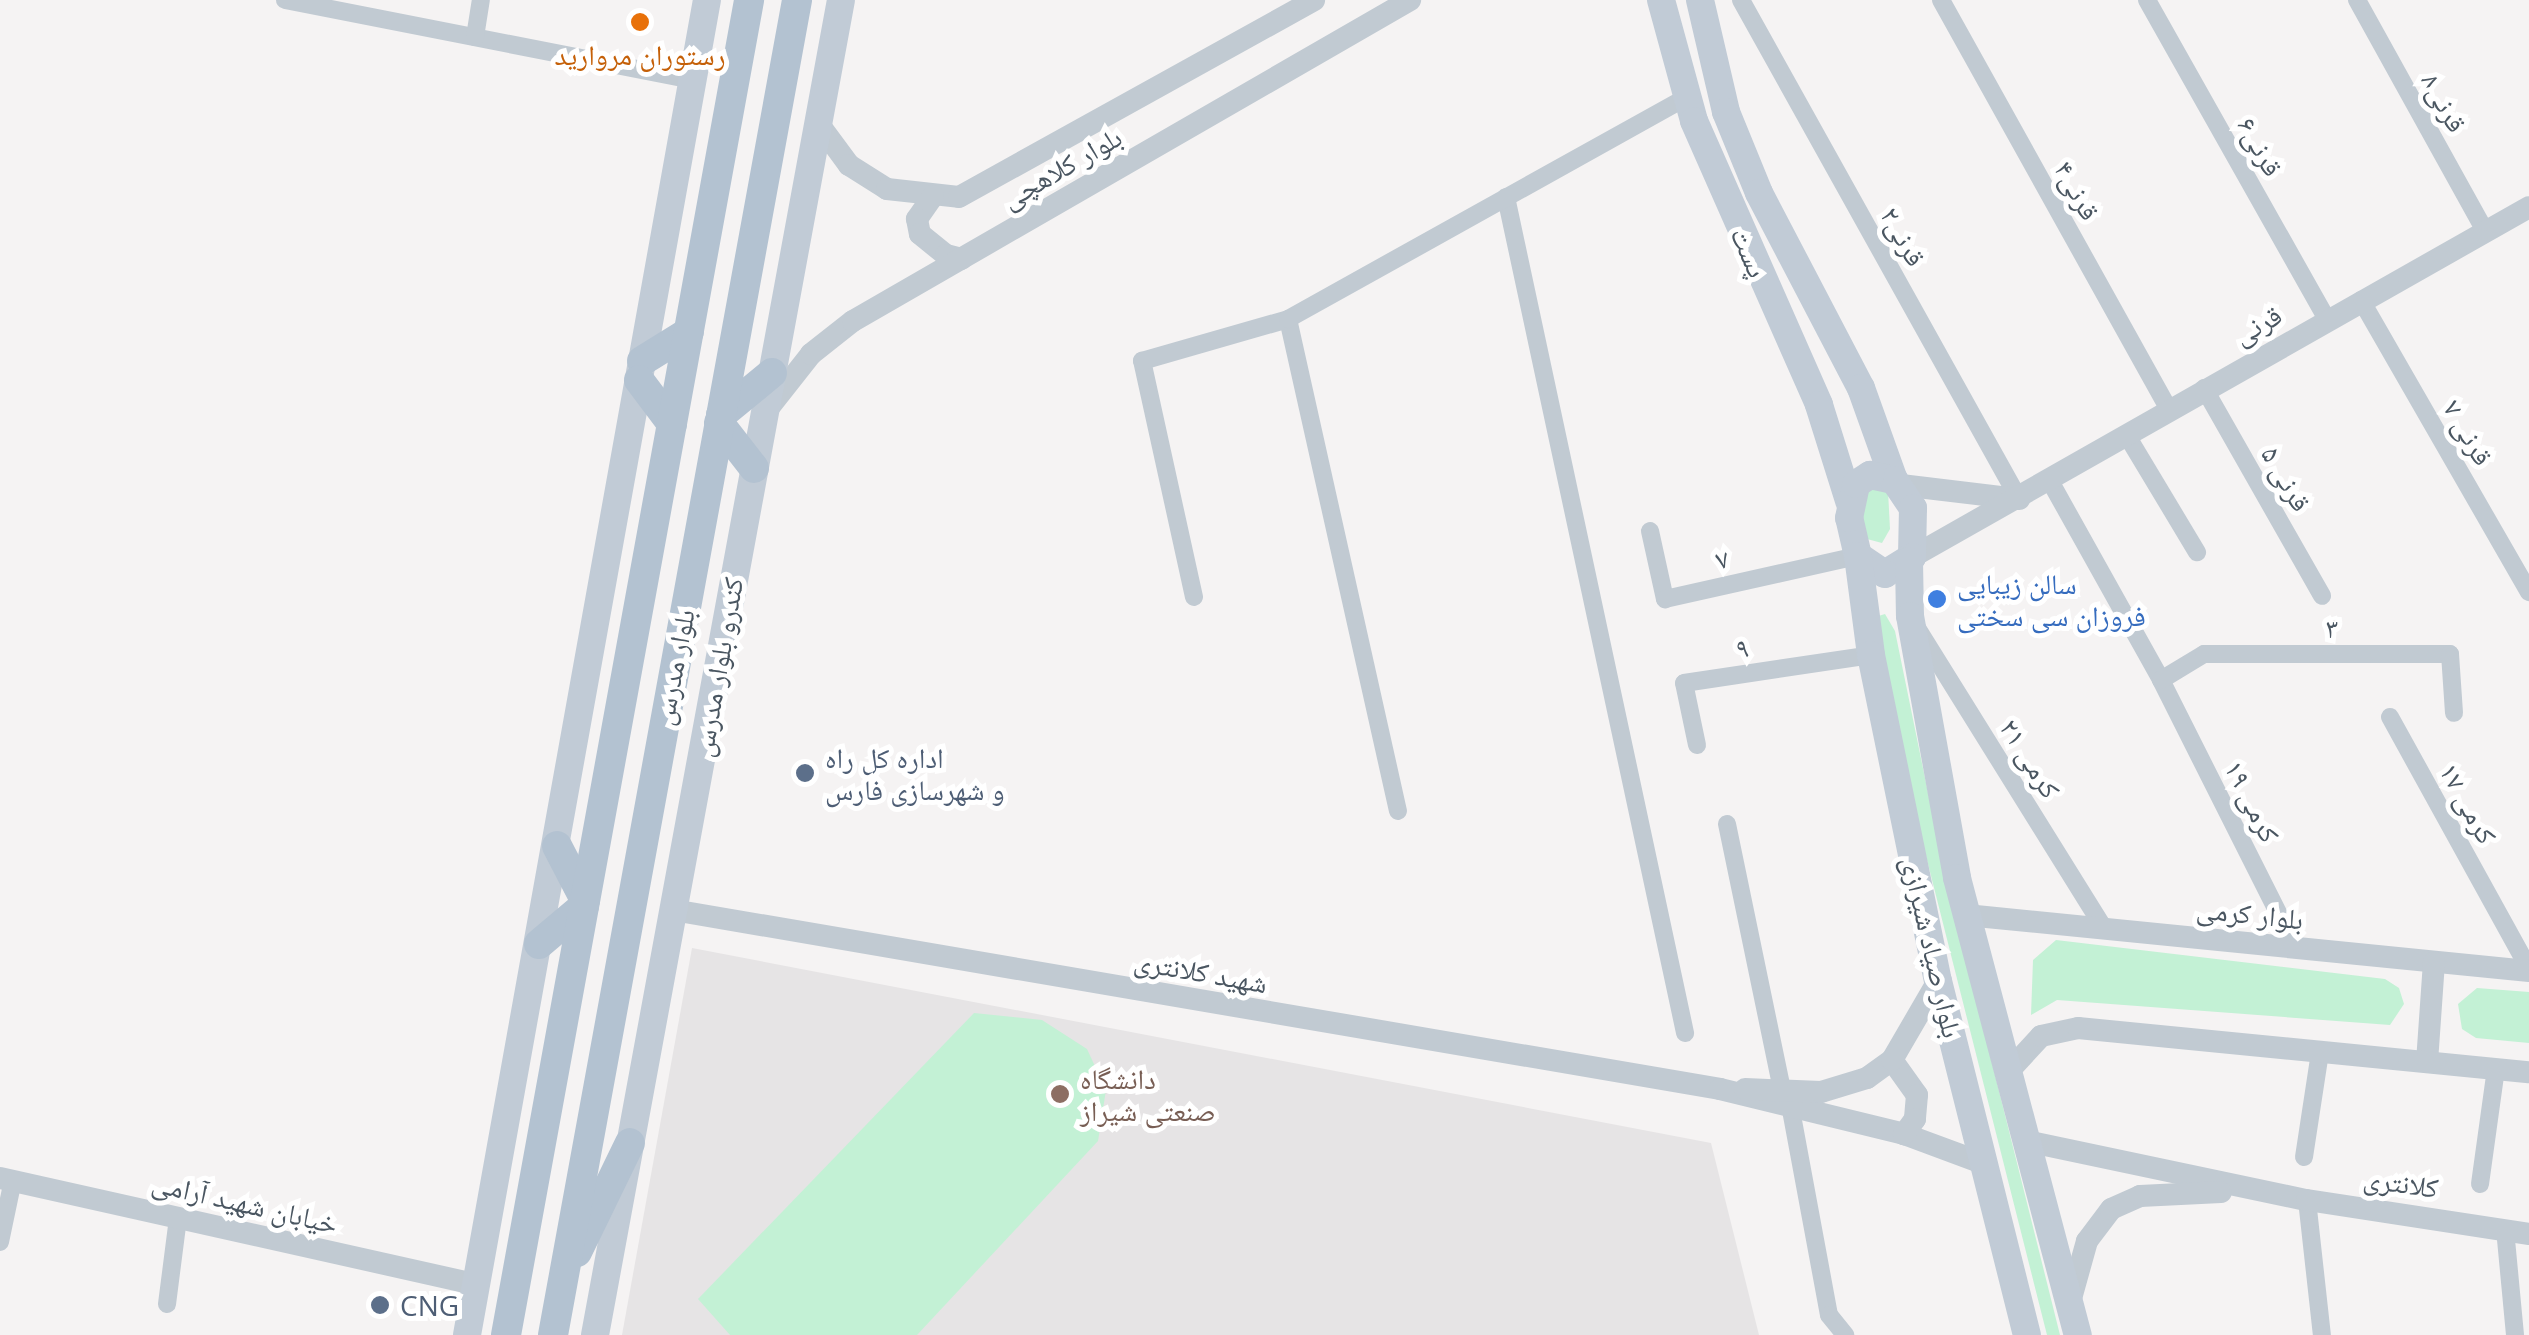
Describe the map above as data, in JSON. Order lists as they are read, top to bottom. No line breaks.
{"streets":{"main road":["پست","بلوار مدرس","کندرو بلوار مدرس","بلوار صیاد شیرازی"],"street":["قرنی۸","قرنی۶","بلوار کلاهچی","قرنی۴","قرنی۲","قرنی","قرنی ۷","قرنی ۵","۷","۳","۹","کرمی ۲۱","کرمی ۱۹","کرمی ۱۷","بلوار کرمی","شهید کلانتری","کلانتری","خیابان شهید آرامی"]},"crossings":[["قرنی۸","قرنی"],["قرنی۶","قرنی"],["بلوار کلاهچی","کندرو بلوار مدرس"],["قرنی۴","قرنی"],["قرنی۲","قرنی"],["پست","قرنی"],["پست","۷"],["پست","بلوار صیاد شیرازی"],["قرنی","قرنی ۷"],["قرنی","قرنی ۵"],["قرنی","۷"],["قرنی","کرمی ۱۹"],["قرنی","بلوار صیاد شیرازی"],["۷","بلوار صیاد شیرازی"],["۳","کرمی ۱۹"],["۹","بلوار صیاد شیرازی"],["کندرو بلوار مدرس","شهید کلانتری"],["کرمی ۲۱","بلوار کرمی"],["کرمی ۲۱","بلوار صیاد شیرازی"],["کرمی ۱۹","بلوار کرمی"],["کرمی ۱۷","بلوار کرمی"],["بلوار کرمی","بلوار صیاد شیرازی"],["بلوار صیاد شیرازی","کلانتری"]],"places":["رستوران مروارید","سالن زیبایی فروزان سی سختی","اداره کل راه و شهرسازی فارس","دانشگاه صنعتی شیراز","CNG"]}
